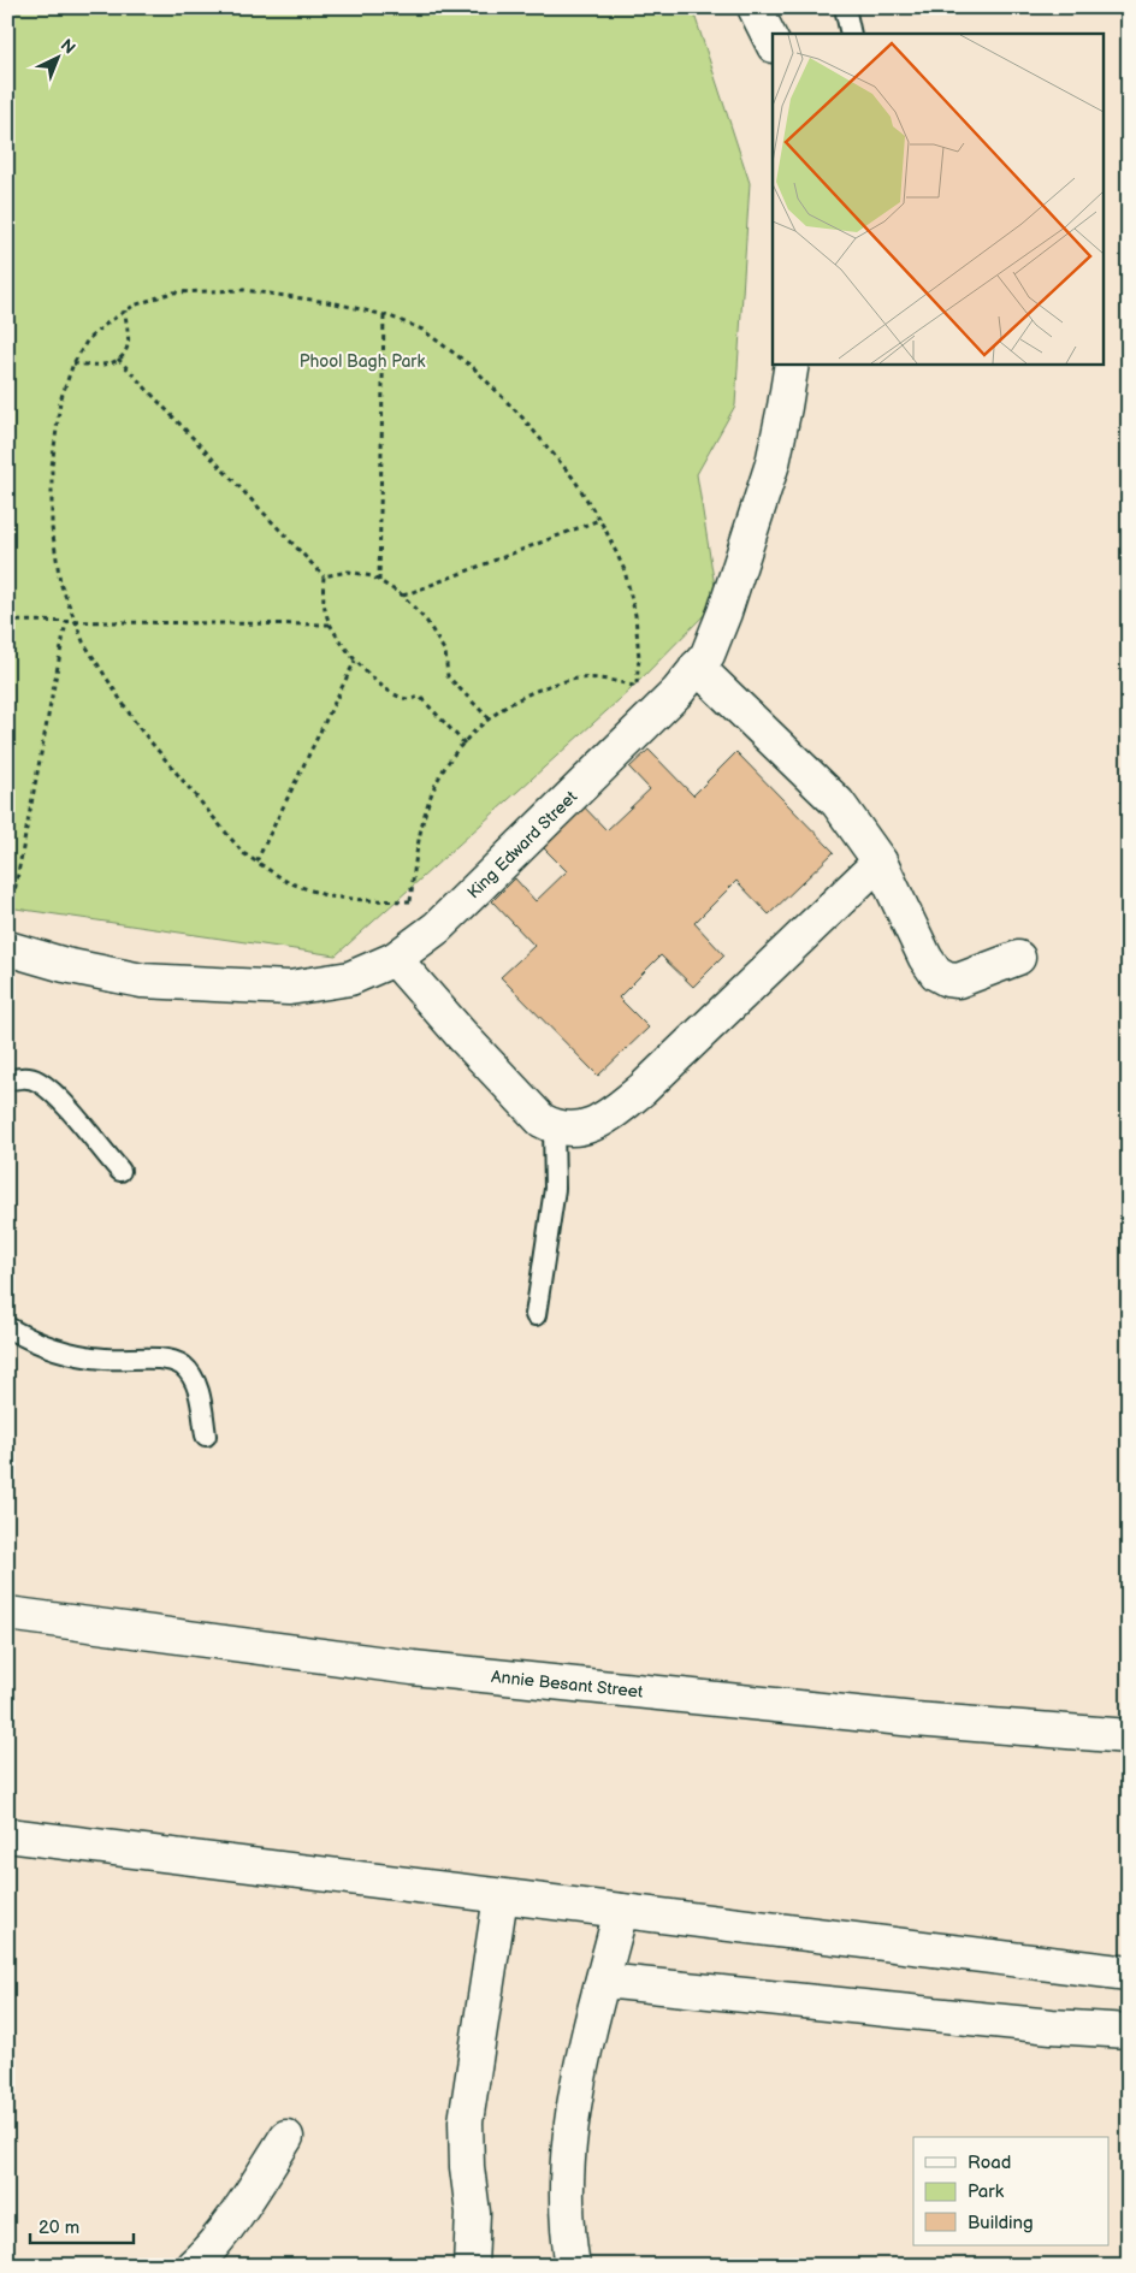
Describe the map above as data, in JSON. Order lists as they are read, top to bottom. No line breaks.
{"streets":{"street":["King Edward Street","Annie Besant Street"]},"parks":["Phool Bagh Park"],"legend":["Road","Park","Building"],"scale_bar":"20 m","north":"top right"}
